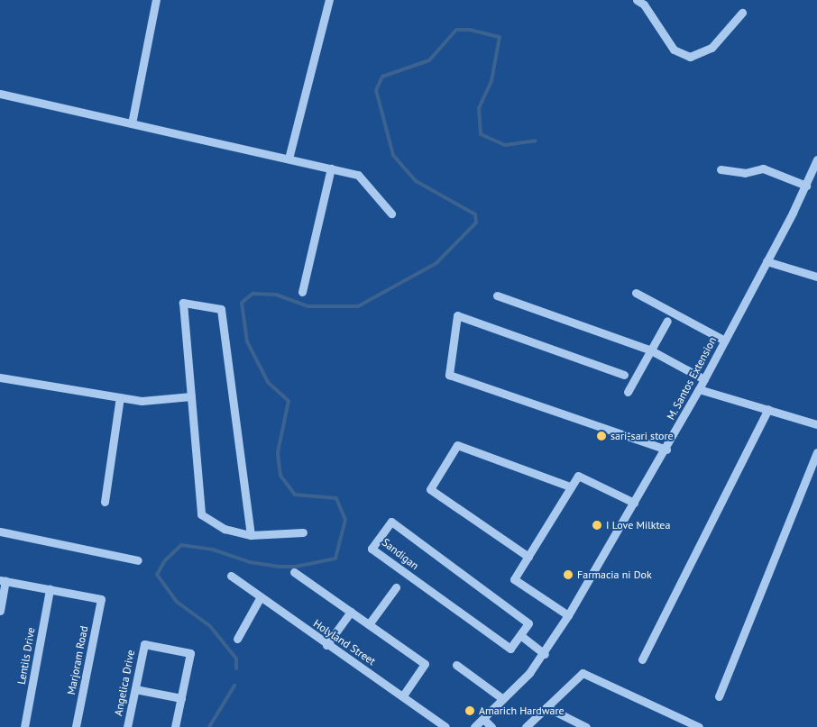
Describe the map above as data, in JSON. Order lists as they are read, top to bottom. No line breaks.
{"streets":{"street":["M. Santos Extension","Sandigan","Holyland Street","Lentils Drive","Marjoram Road","Angelica Drive"]},"crossings":[["Lentils Drive","Marjoram Road"]],"places":["sari-sari store","I Love Milktea","Farmacia ni Dok","Amarich Hardware"]}
